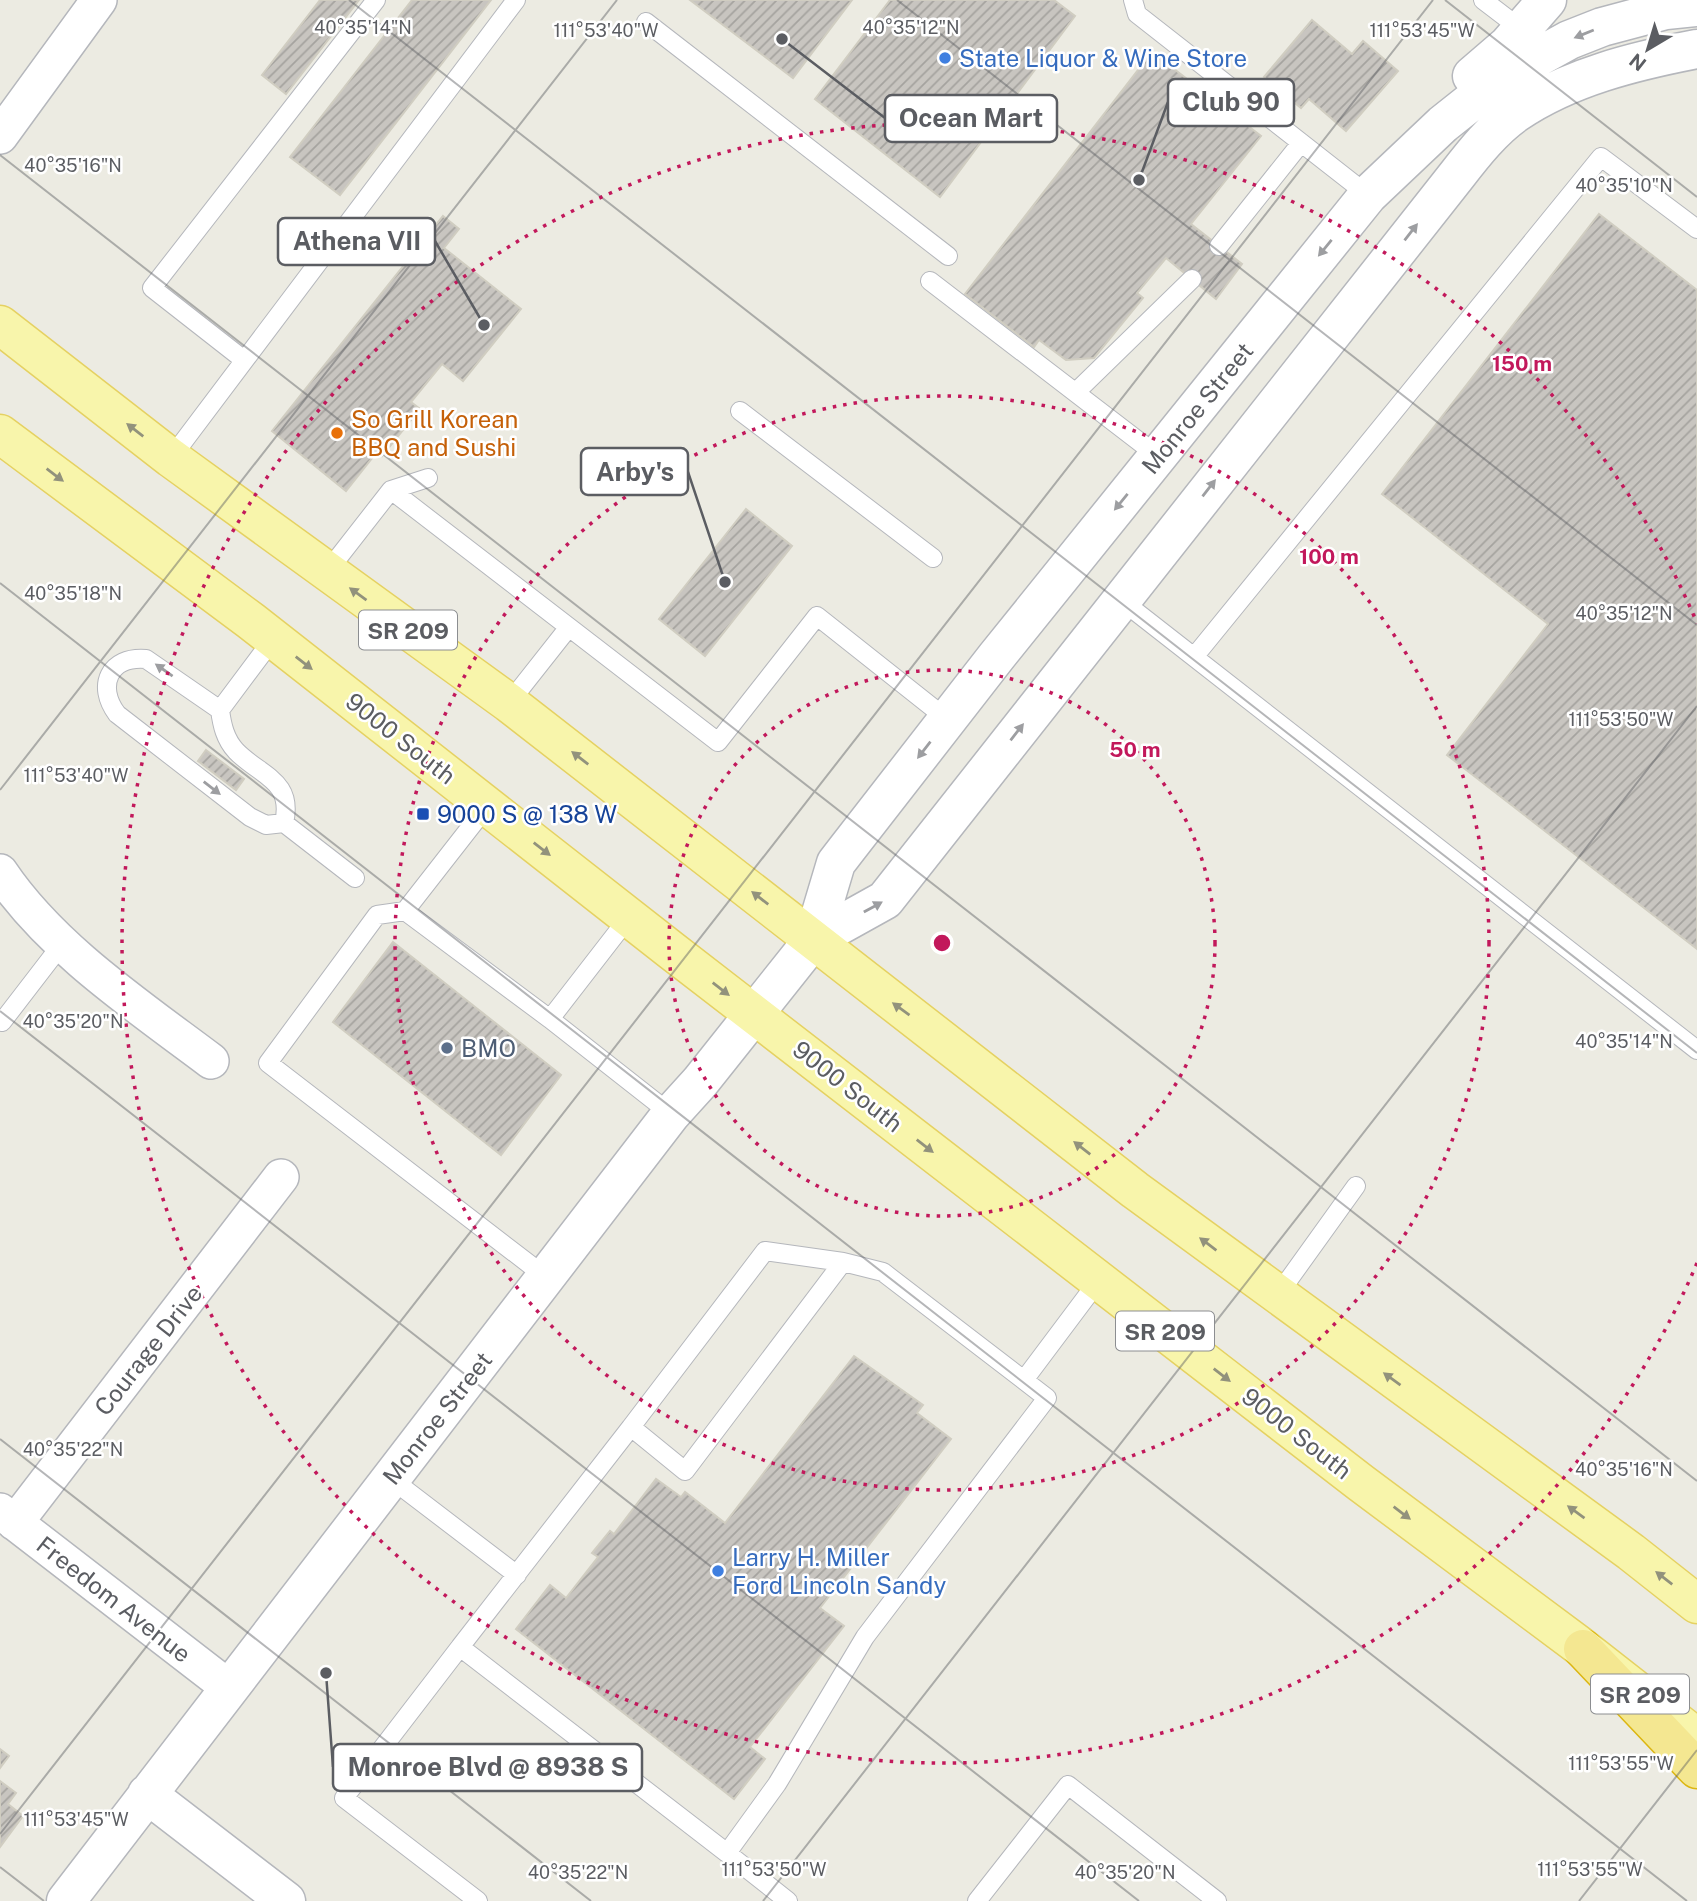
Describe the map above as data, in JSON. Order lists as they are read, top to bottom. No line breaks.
{"streets":{"main road":["SR 209","9000 South"],"street":["Monroe Street","Courage Drive","Freedom Avenue"]},"crossings":[["Monroe Street","SR 209"],["Monroe Street","9000 South"],["Monroe Street","Freedom Avenue"],["Courage Drive","Freedom Avenue"]],"places":{"other":["Ocean Mart","State Liquor & Wine Store","Club 90","Athena VII","So Grill Korean BBQ and Sushi","Arby's","BMO","Larry H. Miller Ford Lincoln Sandy","Monroe Blvd @ 8938 S"],"transit":["9000 S @ 138 W"]},"north":"bottom left","coordinates":["40°35'14\"N","40°35'12\"N","111°53'40\"W","111°53'45\"W","40°35'16\"N","40°35'10\"N","40°35'18\"N","111°53'50\"W","40°35'20\"N","40°35'22\"N","111°53'55\"W"],"rings":["150 m","100 m","50 m"]}
